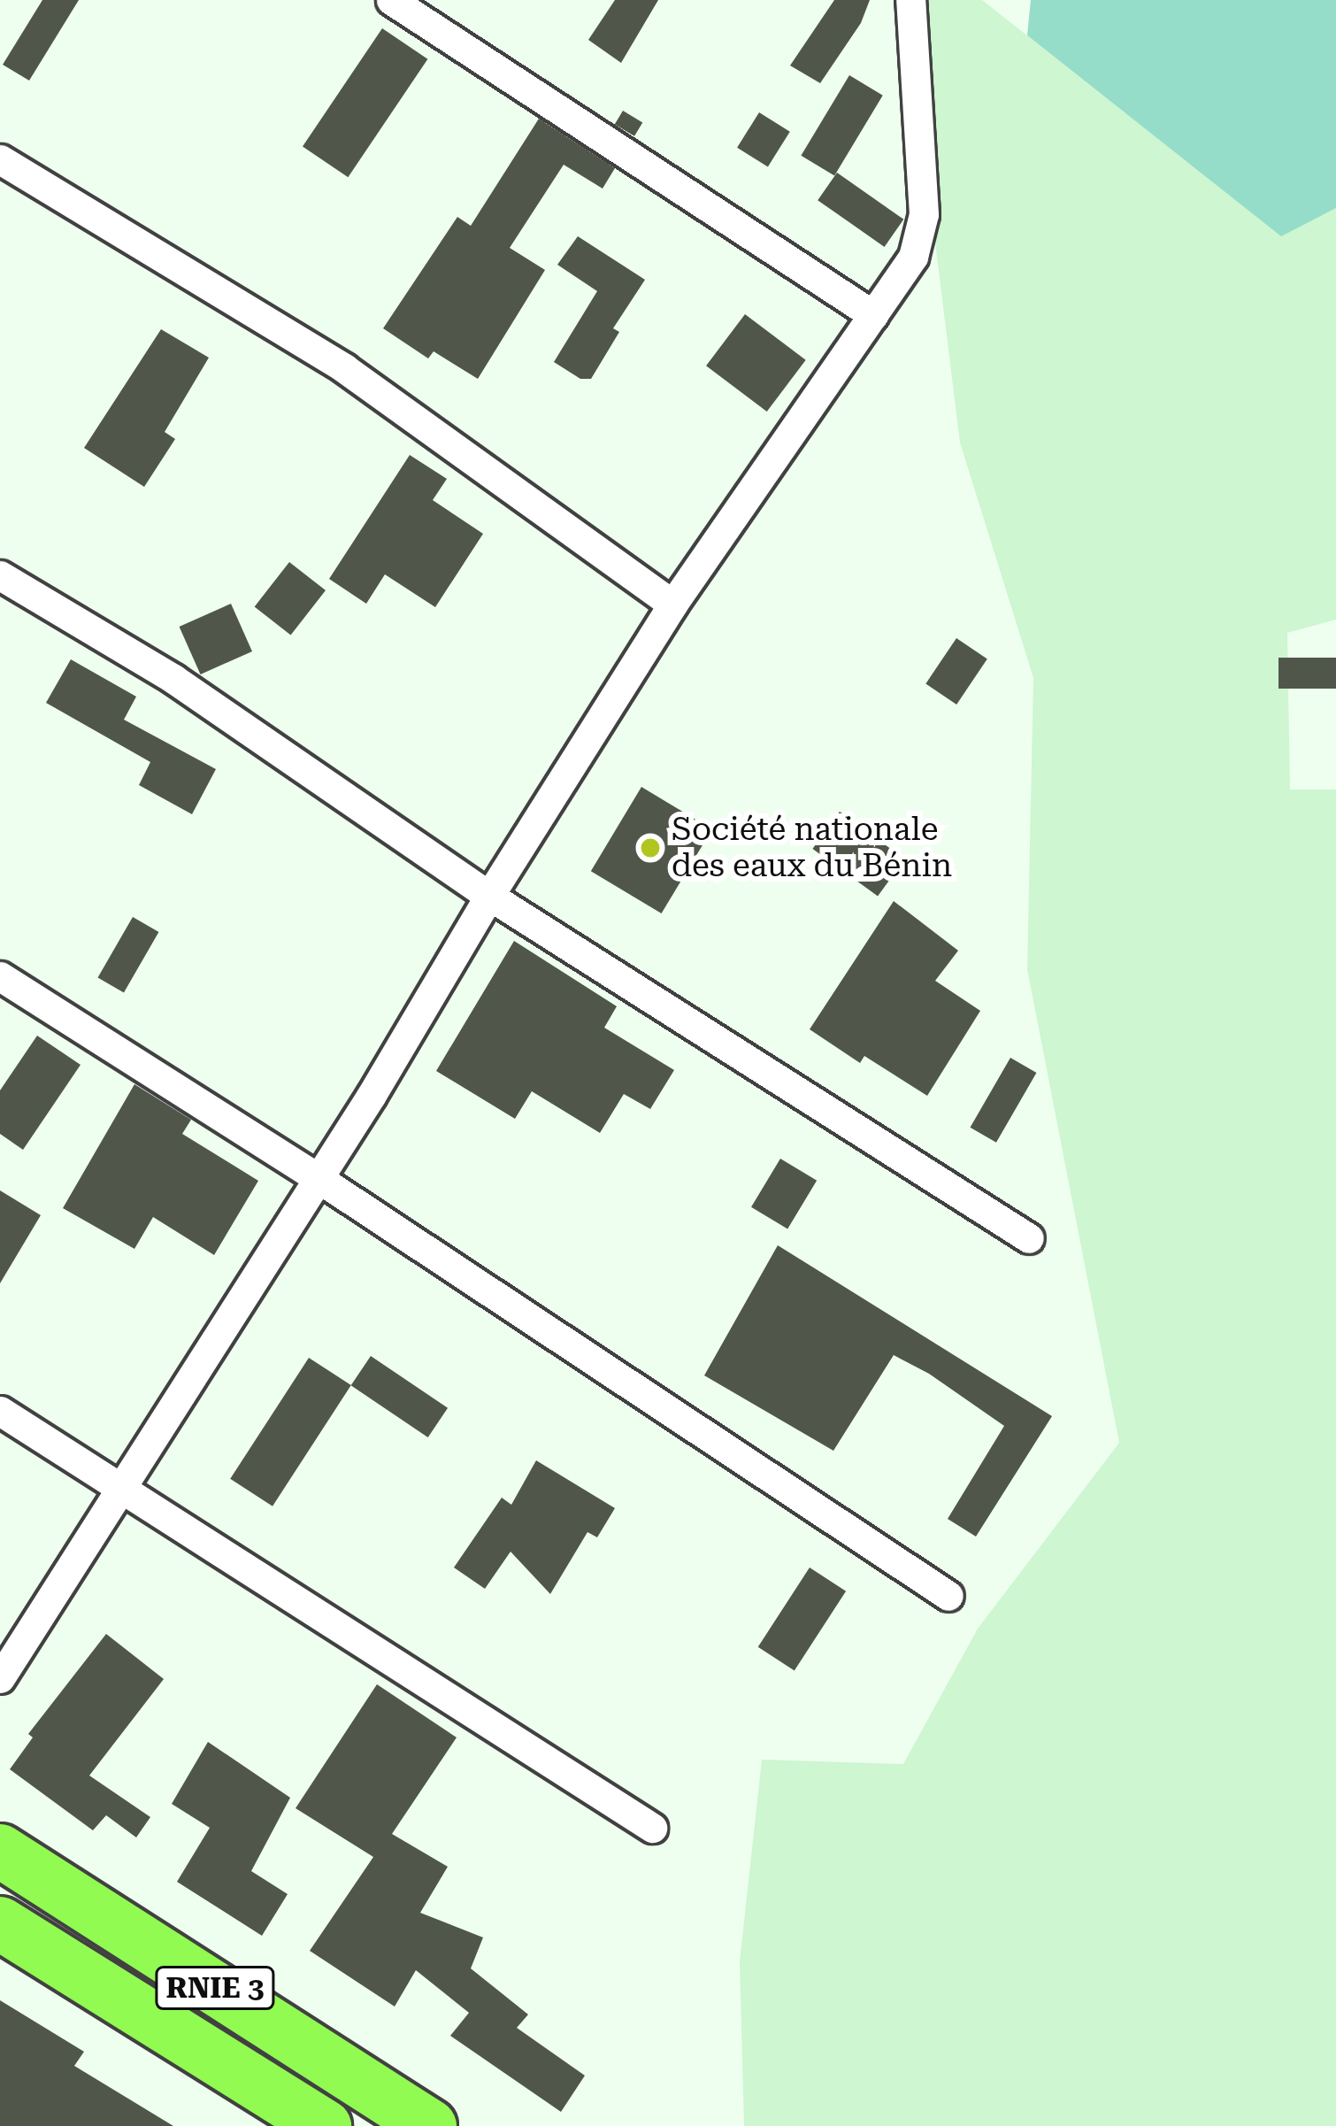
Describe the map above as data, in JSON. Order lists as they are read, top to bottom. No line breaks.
{"streets":{"highway":["RNIE 3"]},"places":["Société nationale des eaux du Bénin"]}
